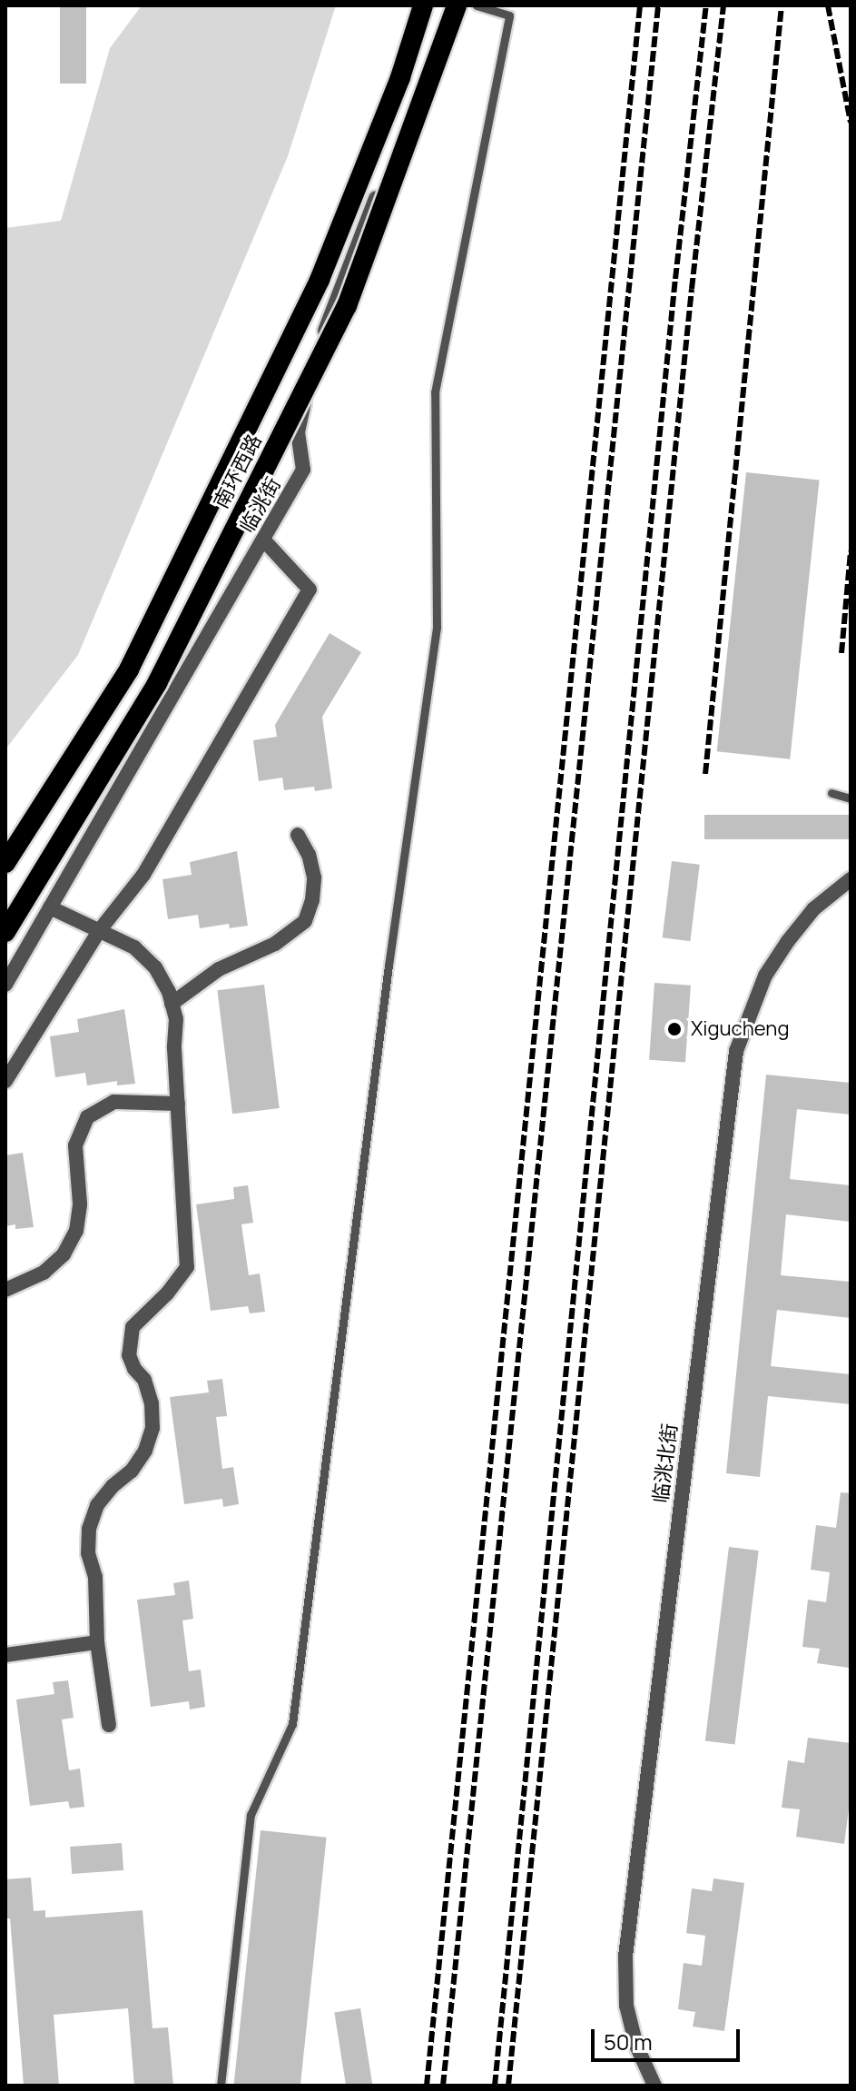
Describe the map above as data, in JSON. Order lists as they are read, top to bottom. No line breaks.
{"streets":{"highway":["南环西路"],"street":["临洮街","临洮北街"]},"places":["Xigucheng"],"scale_bar":"50 m"}
